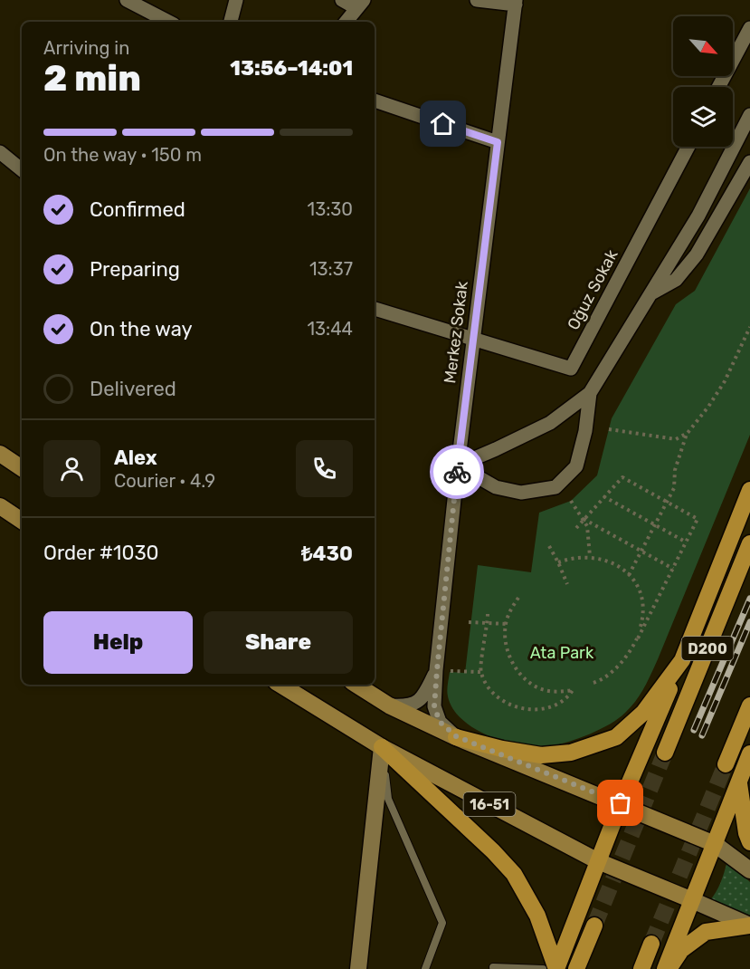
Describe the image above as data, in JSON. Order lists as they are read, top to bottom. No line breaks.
{"streets":{"highway":["D200"],"main road":["16-51"],"street":["Oğuz Sokak","Merkez Sokak"]},"crossings":[["Oğuz Sokak","Merkez Sokak"]],"parks":["Ata Park"],"north":"bottom right","page":{"heading":["2 min","Arriving in","13:56–14:01"],"panel":["Alex","Courier · 4.9","Order #1030","₺430"],"bar":"On the way · 150 m","list":[["Confirmed","13:30"],["Preparing","13:37"],["On the way","13:44"],"Delivered"],"buttons":["Help","Share"]}}
